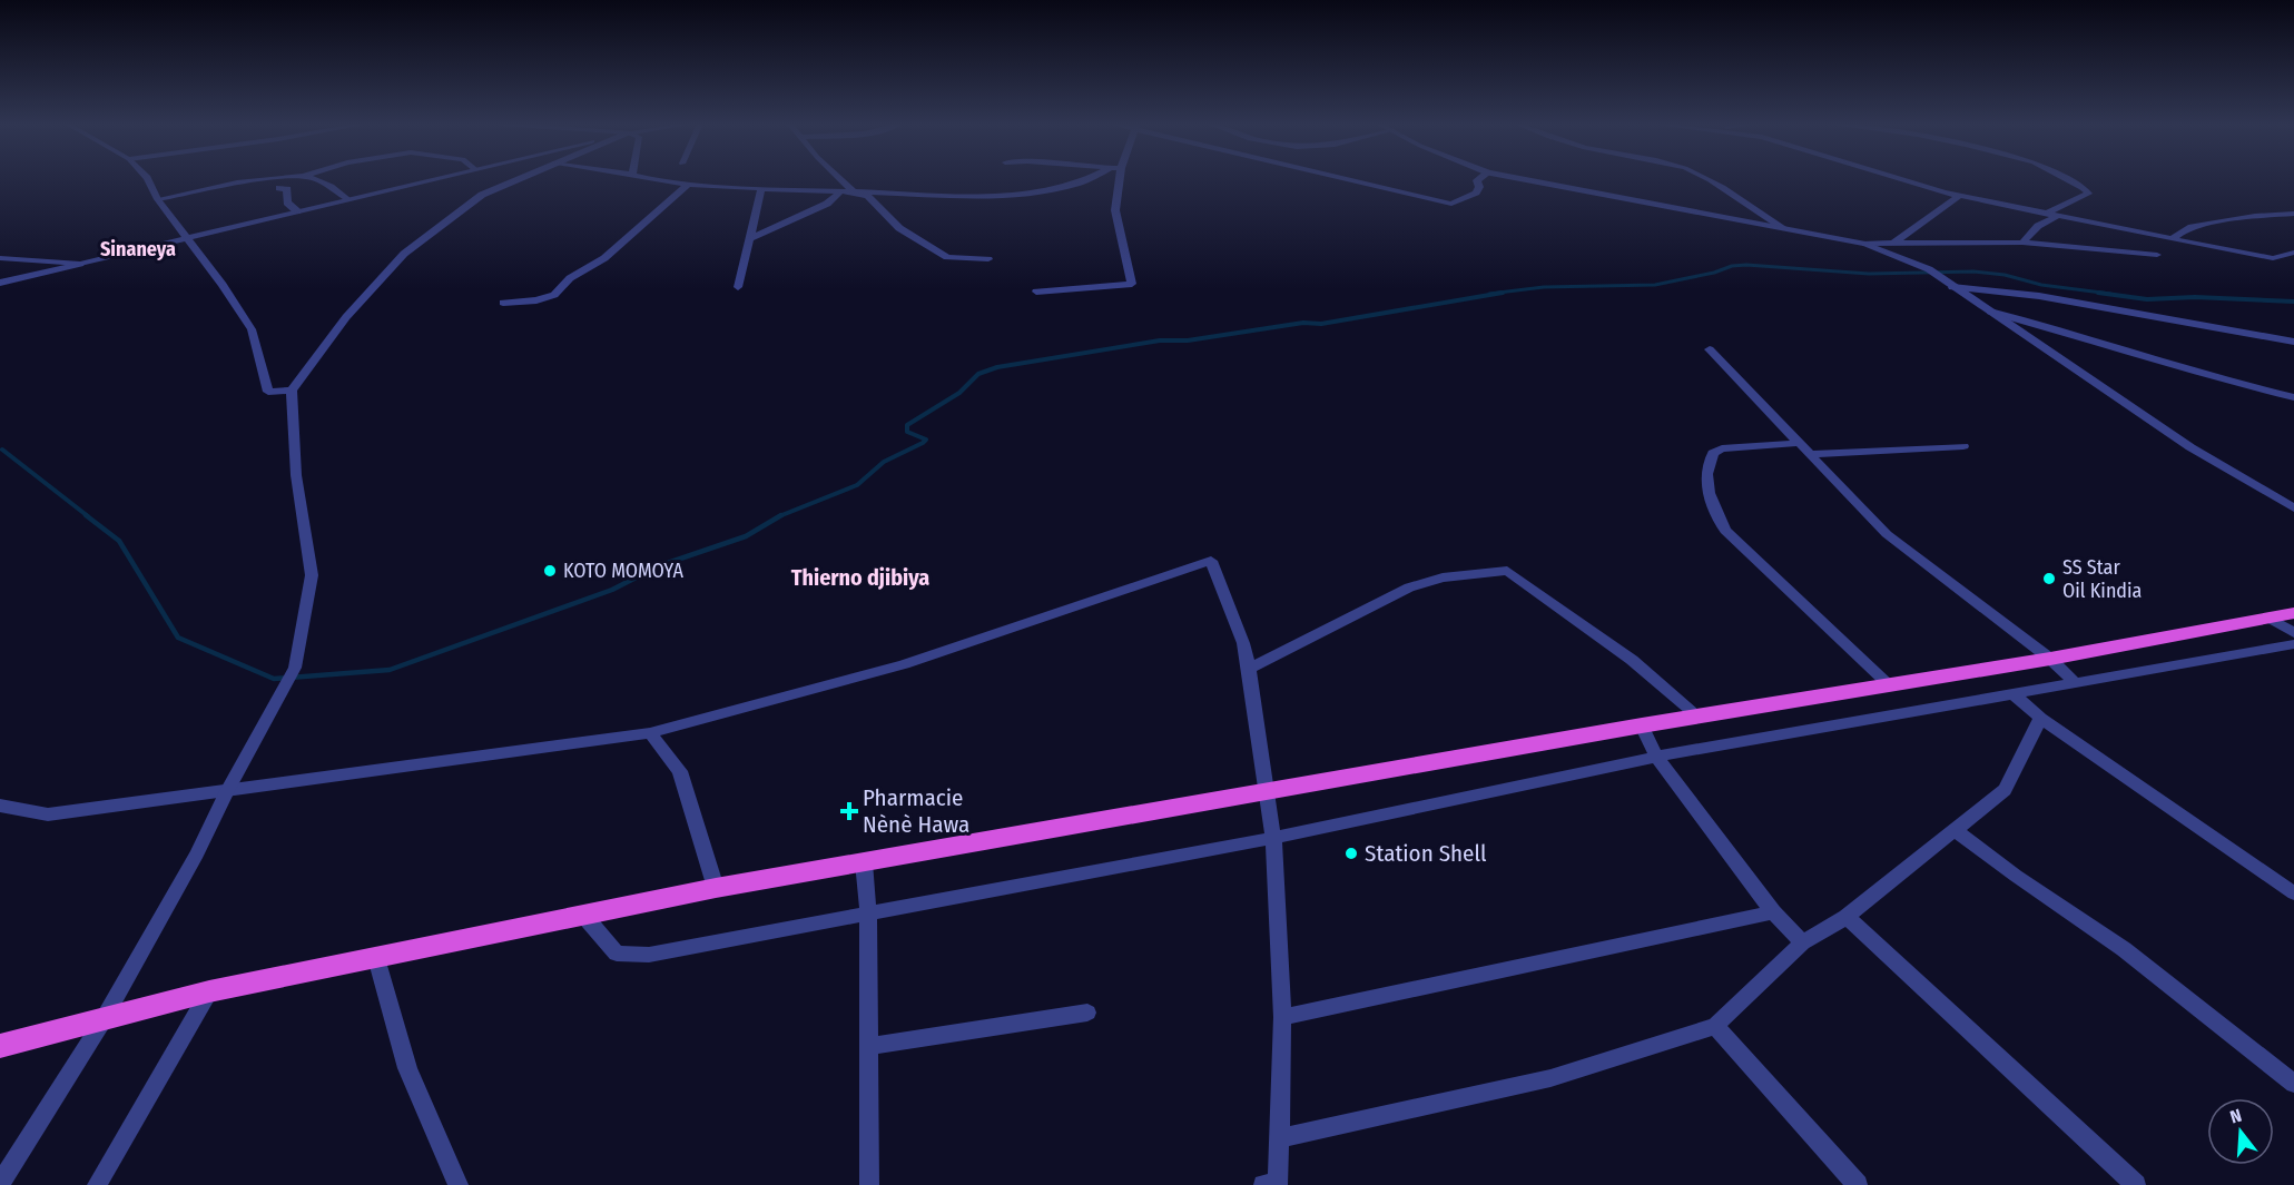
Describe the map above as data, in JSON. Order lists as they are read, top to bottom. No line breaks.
{"districts":["Sinaneya","Thierno djibiya"],"places":{"other":["KOTO MOMOYA","SS Star Oil Kindia","Station Shell"],"health":["Pharmacie Nènè Hawa"]},"north":"top"}
